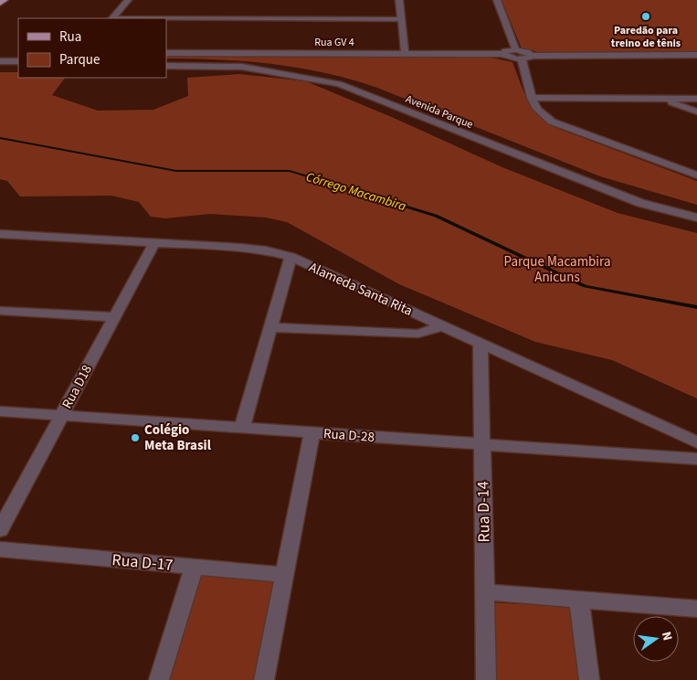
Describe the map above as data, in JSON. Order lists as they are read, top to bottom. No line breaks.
{"streets":{"street":["Rua GV 4","Avenida Parque","Alameda Santa Rita","Rua D18","Rua D-28","Rua D-14","Rua D-17"]},"crossings":[["Alameda Santa Rita","Rua D18"],["Alameda Santa Rita","Rua D-14"],["Rua D18","Rua D-28"],["Rua D-28","Rua D-14"]],"water":["Córrego Macambira"],"parks":["Parque Macambira Anicuns"],"places":["Paredão para treino de tênis","Colégio Meta Brasil"],"legend":["Rua","Parque"],"north":"right"}
